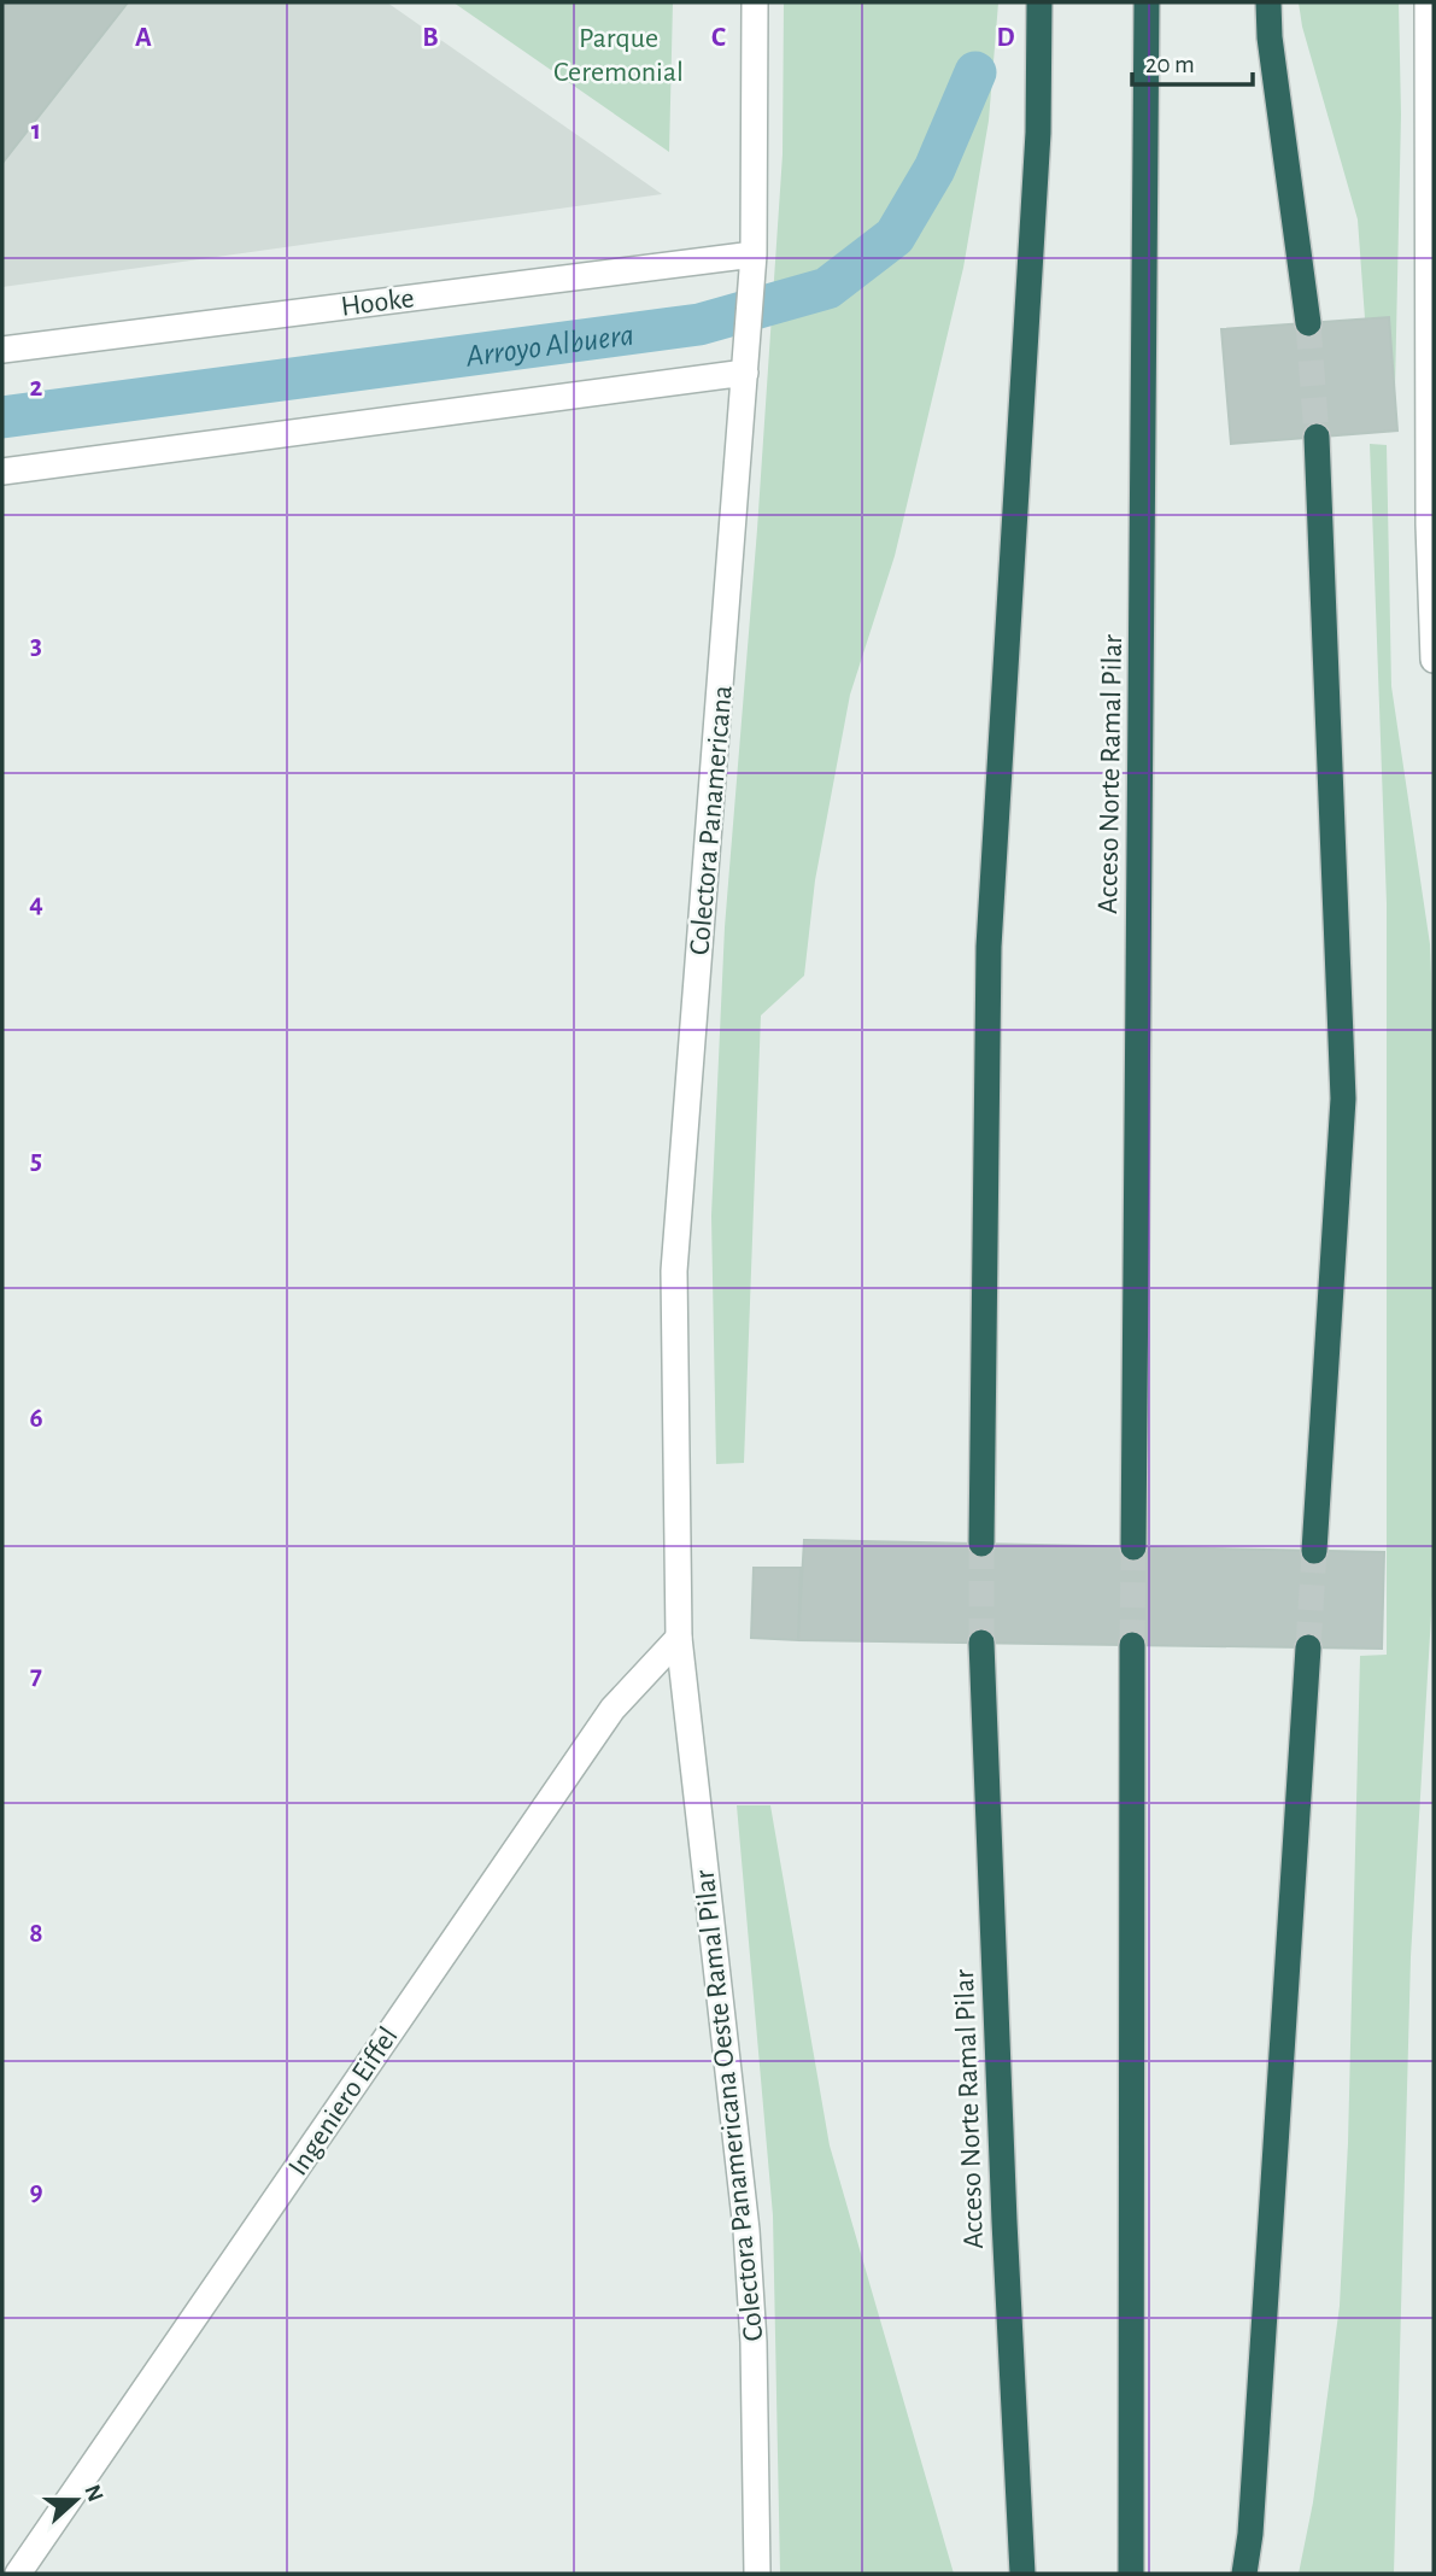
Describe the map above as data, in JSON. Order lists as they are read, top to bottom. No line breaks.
{"streets":{"highway":["Acceso Norte Ramal Pilar"],"street":["Hooke","Colectora Panamericana","Ingeniero Eiffel","Colectora Panamericana Oeste Ramal Pilar"]},"crossings":[["Hooke","Colectora Panamericana"],["Colectora Panamericana","Ingeniero Eiffel"],["Colectora Panamericana","Colectora Panamericana Oeste Ramal Pilar"],["Ingeniero Eiffel","Colectora Panamericana Oeste Ramal Pilar"]],"water":["Arroyo Albuera"],"parks":["Parque Ceremonial"],"scale_bar":"20 m","north":"right","grid":{"columns":["A","B","C","D"],"rows":["1","2","3","4","5","6","7","8","9"]}}
